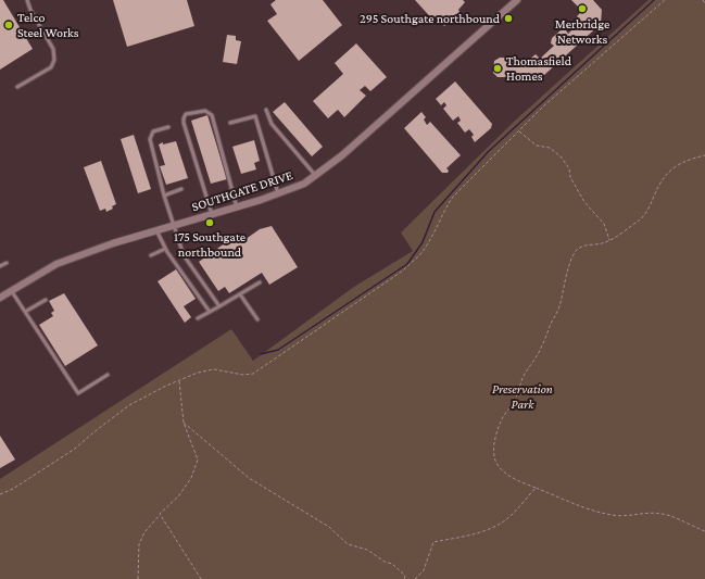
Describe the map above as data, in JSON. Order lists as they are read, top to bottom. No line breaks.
{"streets":{"street":["SOUTHGATE DRIVE"]},"parks":["Preservation Park"],"places":["Merbridge Networks","295 Southgate northbound","Telco Steel Works","Thomasfield Homes","175 Southgate northbound"]}
